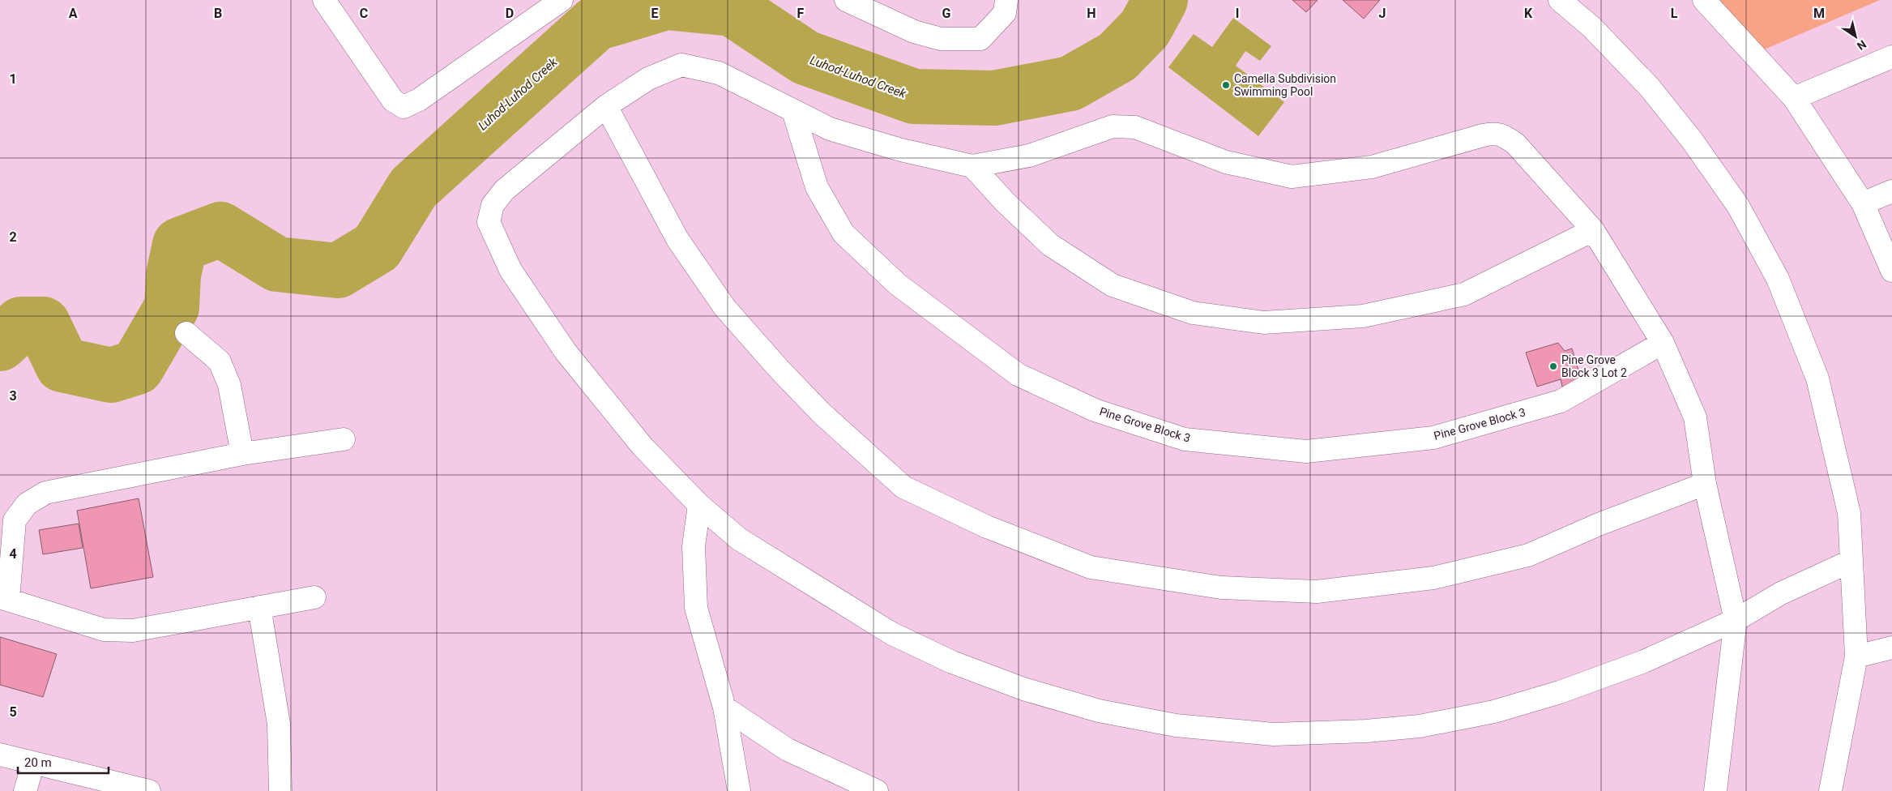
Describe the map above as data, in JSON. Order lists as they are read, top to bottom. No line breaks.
{"streets":{"street":["Pine Grove Block 3"]},"water":["Luhod-Luhod Creek"],"places":["Camella Subdivision Swimming Pool","Pine Grove Block 3 Lot 2"],"scale_bar":"20 m","north":"bottom right","grid":{"columns":["A","B","C","D","E","F","G","H","I","J","K","L","M"],"rows":["1","2","3","4","5"]}}
